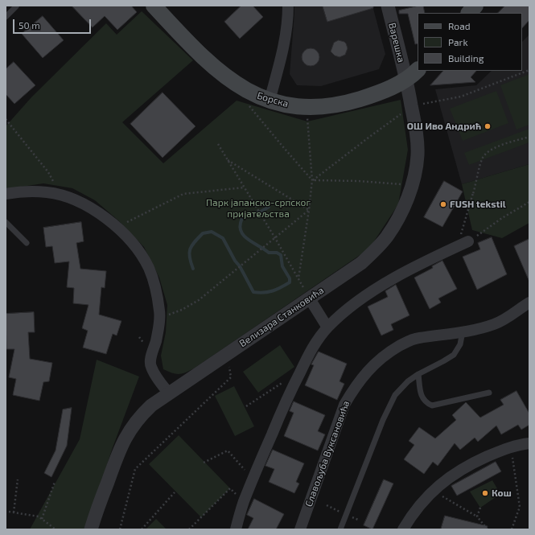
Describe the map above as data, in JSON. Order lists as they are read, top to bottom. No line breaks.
{"streets":{"main road":["Борска"],"street":["Варешка","Велизара Станковића","Славољуба Вуксановића"]},"crossings":[["Варешка","Борска"],["Варешка","Велизара Станковића"],["Борска","Велизара Станковића"]],"parks":["Парк јапанско-српског пријатељства"],"places":["ОШ Иво Андрић","FUSH tekstil","Кош"],"legend":["Road","Park","Building"],"scale_bar":"50 m"}
